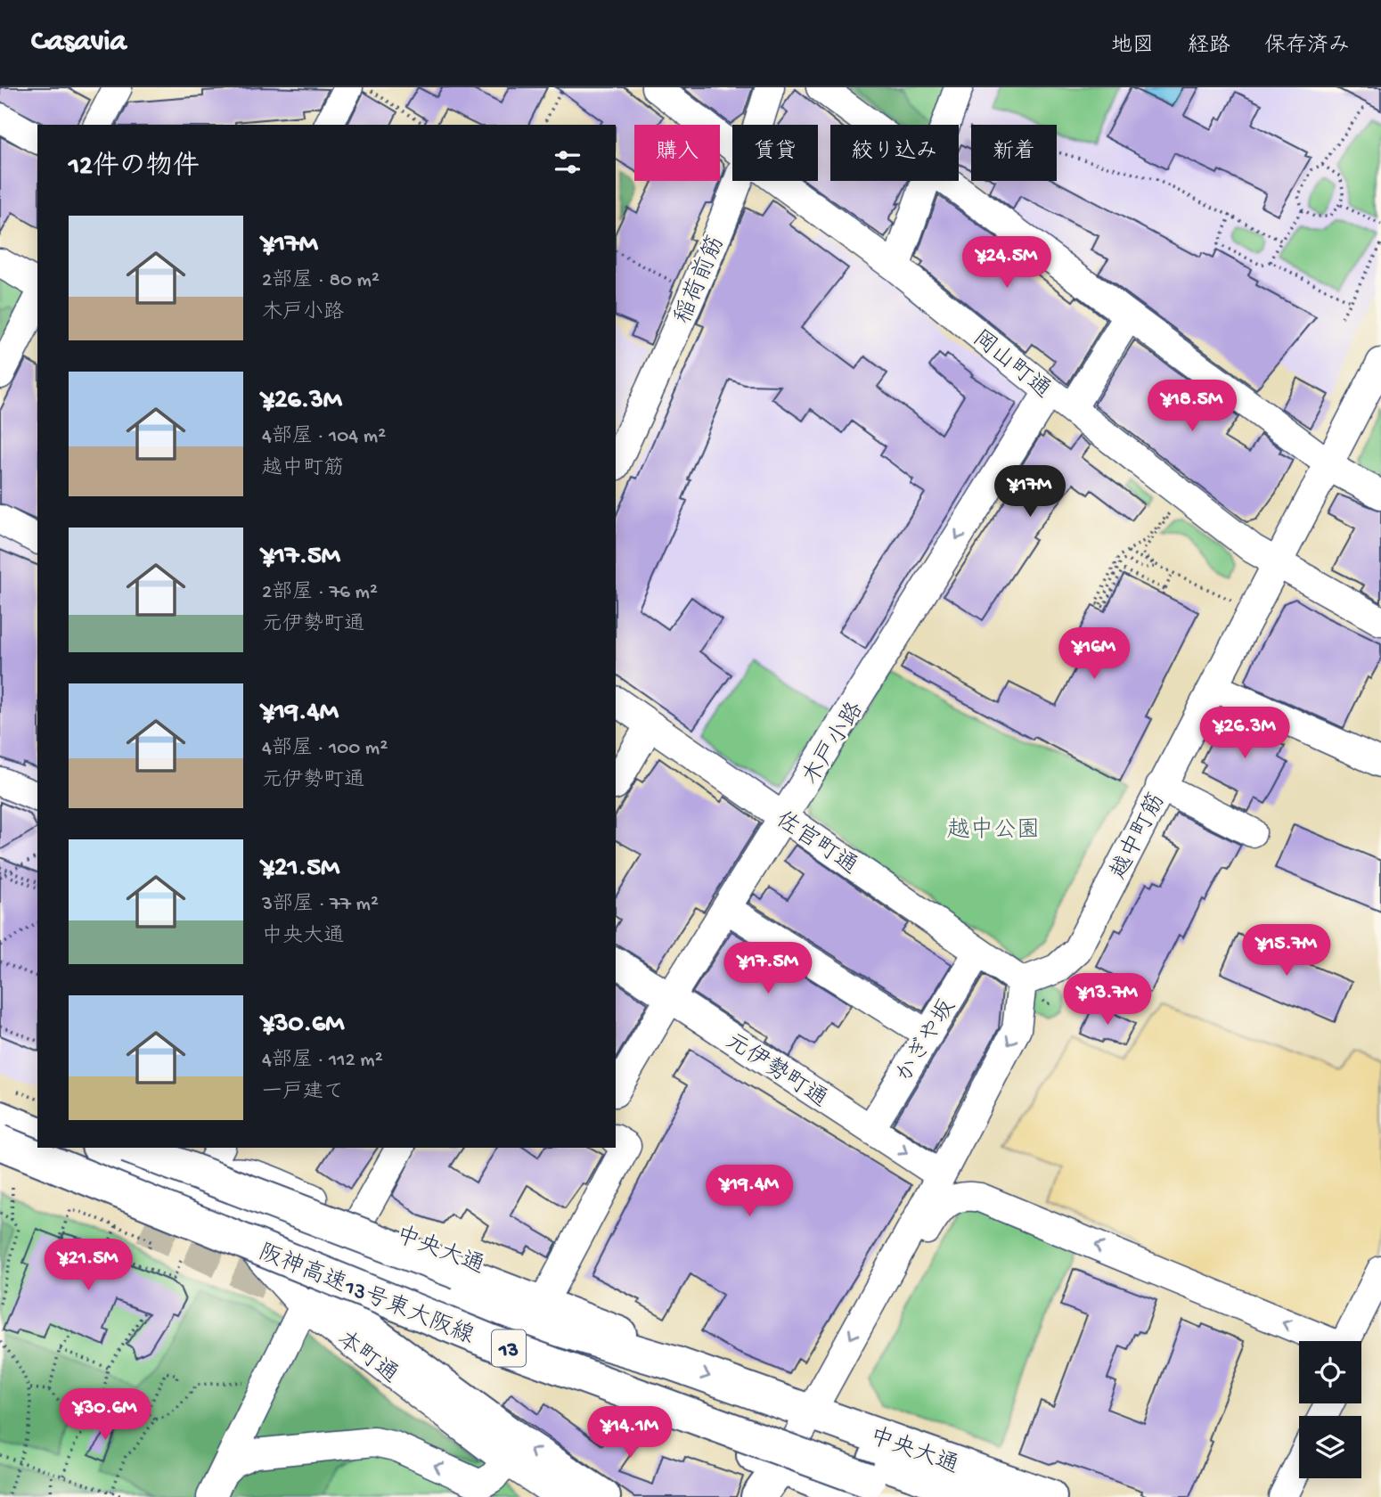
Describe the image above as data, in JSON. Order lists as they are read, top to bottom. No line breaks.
{"streets":{"main road":["中央大通","阪神高速13号東大阪線","13"],"street":["稲荷前筋","岡山町通","木戸小路","越中町筋","佐官町通","かぎや坂","元伊勢町通","本町通"]},"crossings":[["岡山町通","木戸小路"],["岡山町通","越中町筋"],["木戸小路","佐官町通"],["木戸小路","元伊勢町通"],["越中町筋","佐官町通"],["佐官町通","かぎや坂"],["かぎや坂","元伊勢町通"],["中央大通","本町通"]],"one_way":["木戸小路"],"parks":["越中公園"],"page":{"header":"Casavia","nav":["地図","経路","保存済み"],"chip":["購入","賃貸","絞り込み","新着"],"heading":"12件の物件","list":[{"name":"¥17M","note":"2部屋 · 80 m² · 木戸小路"},{"name":"¥26.3M","note":"4部屋 · 104 m² · 越中町筋"},{"name":"¥17.5M","note":"2部屋 · 76 m² · 元伊勢町通"},{"name":"¥19.4M","note":"4部屋 · 100 m² · 元伊勢町通"},{"name":"¥21.5M","note":"3部屋 · 77 m² · 中央大通"},{"name":"¥30.6M","note":"4部屋 · 112 m² · 一戸建て"}],"price":["¥24.5M","¥18.5M","¥17M","¥16M","¥26.3M","¥15.7M","¥17.5M","¥13.7M","¥19.4M","¥21.5M","¥30.6M","¥14.1M"]}}
